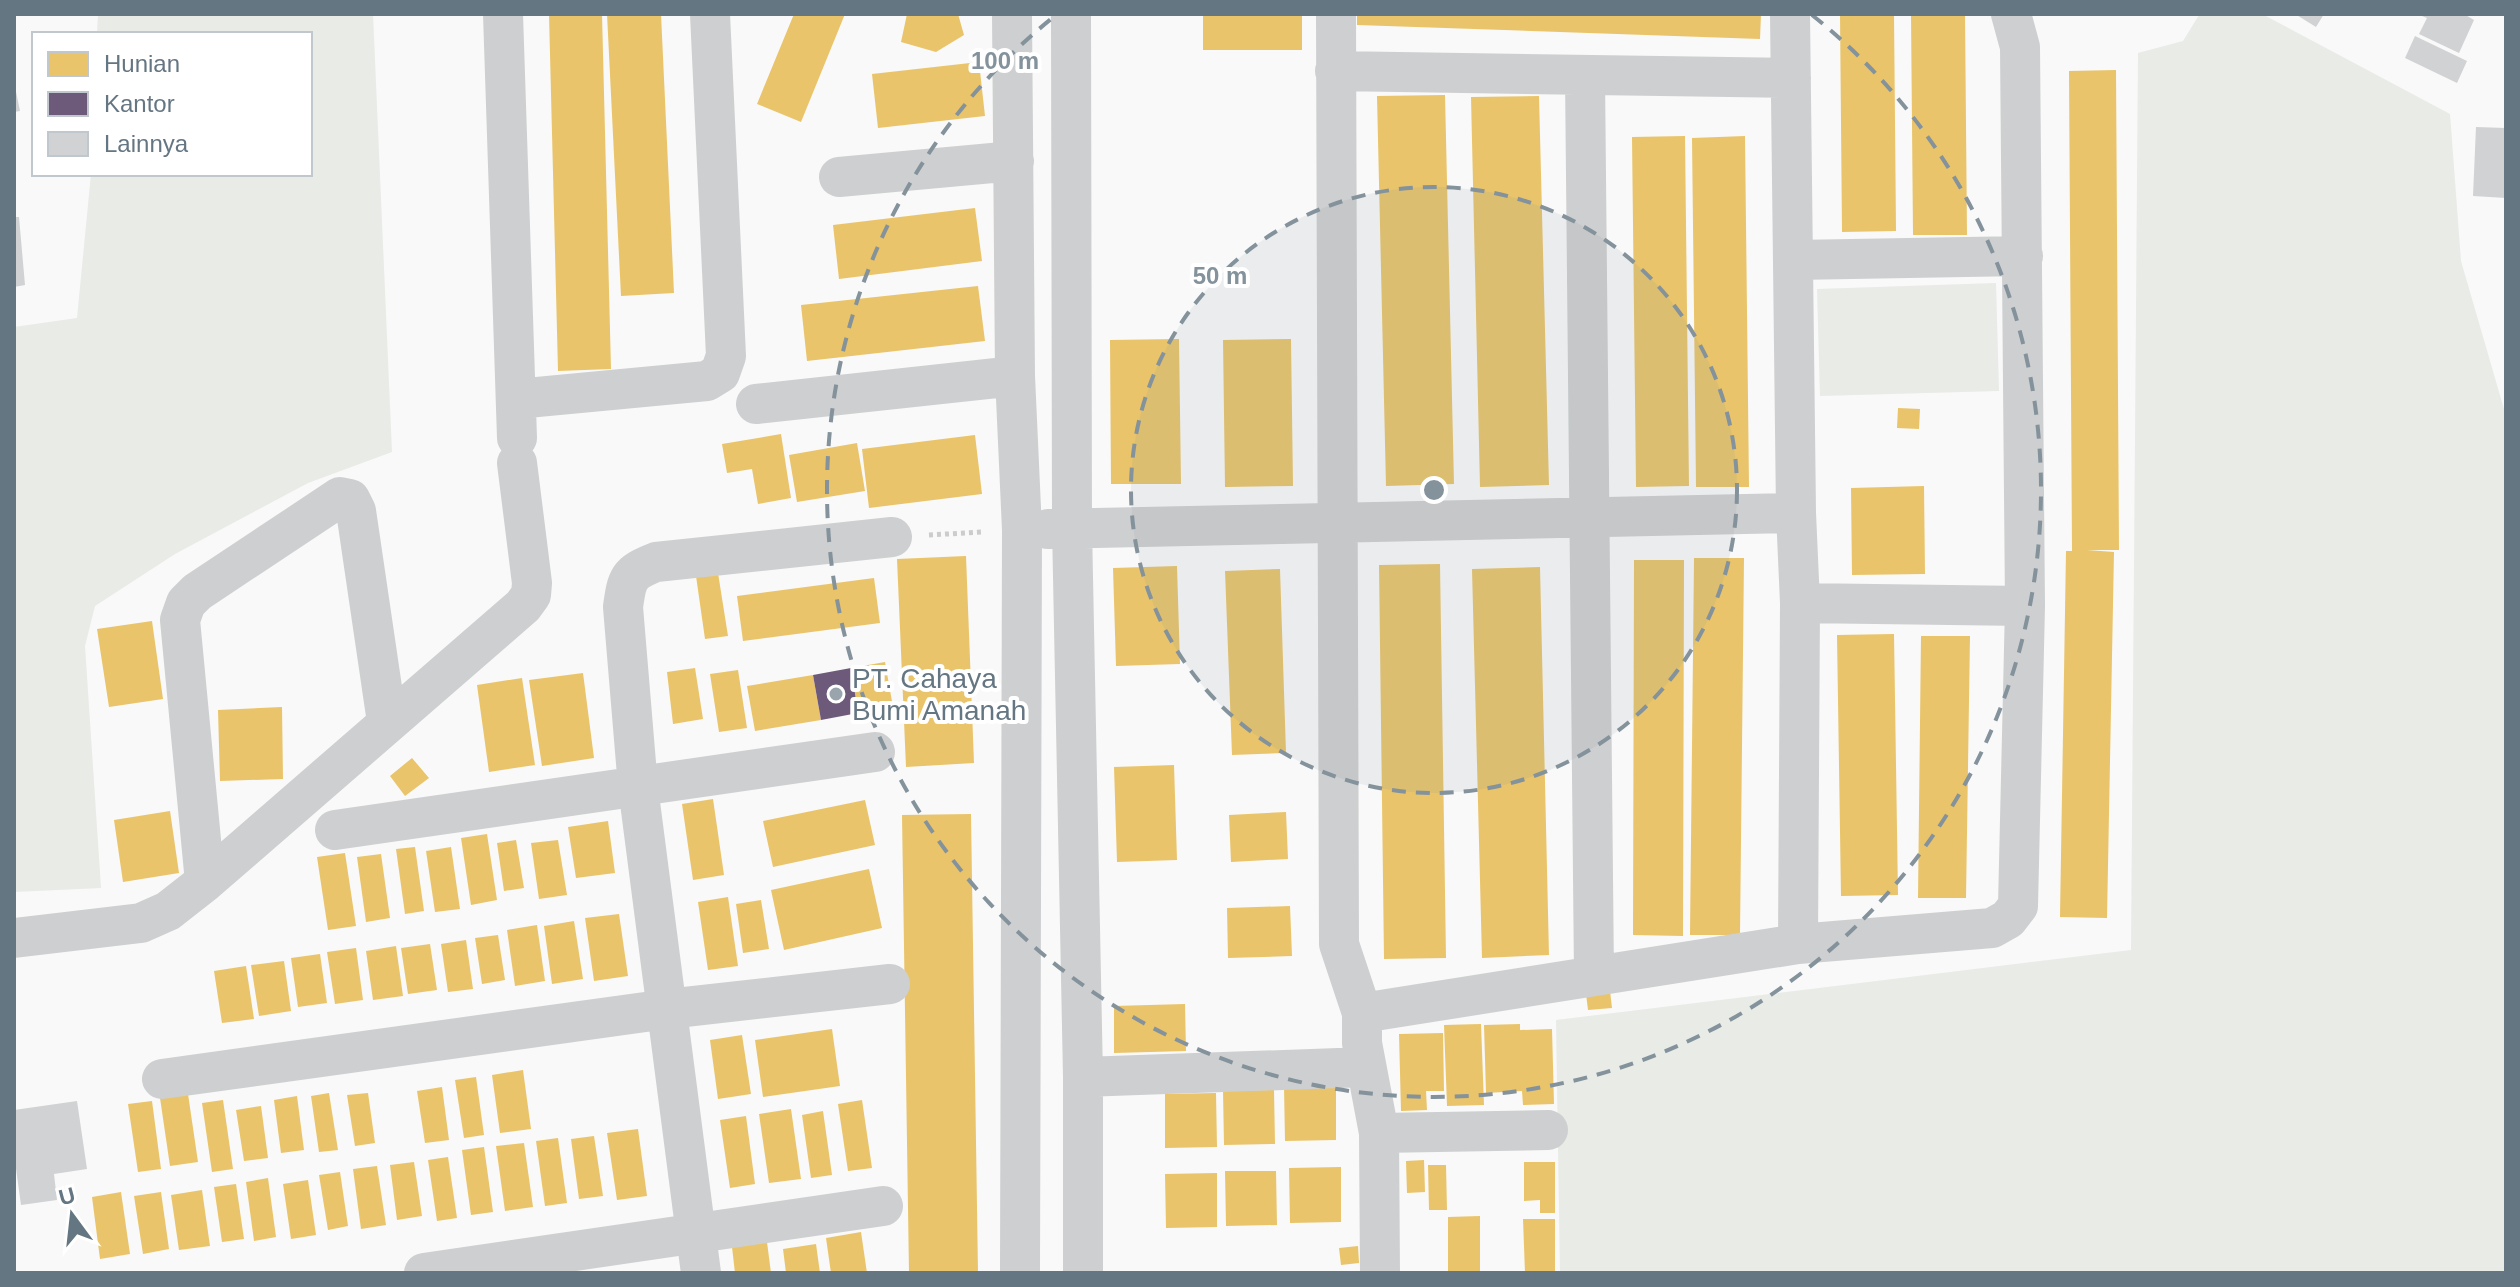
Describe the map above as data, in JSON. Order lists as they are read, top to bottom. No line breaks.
{"places":["PT. Cahaya Bumi Amanah"],"legend":["Hunian","Kantor","Lainnya"],"north":"top","rings":["100 m","50 m"]}
